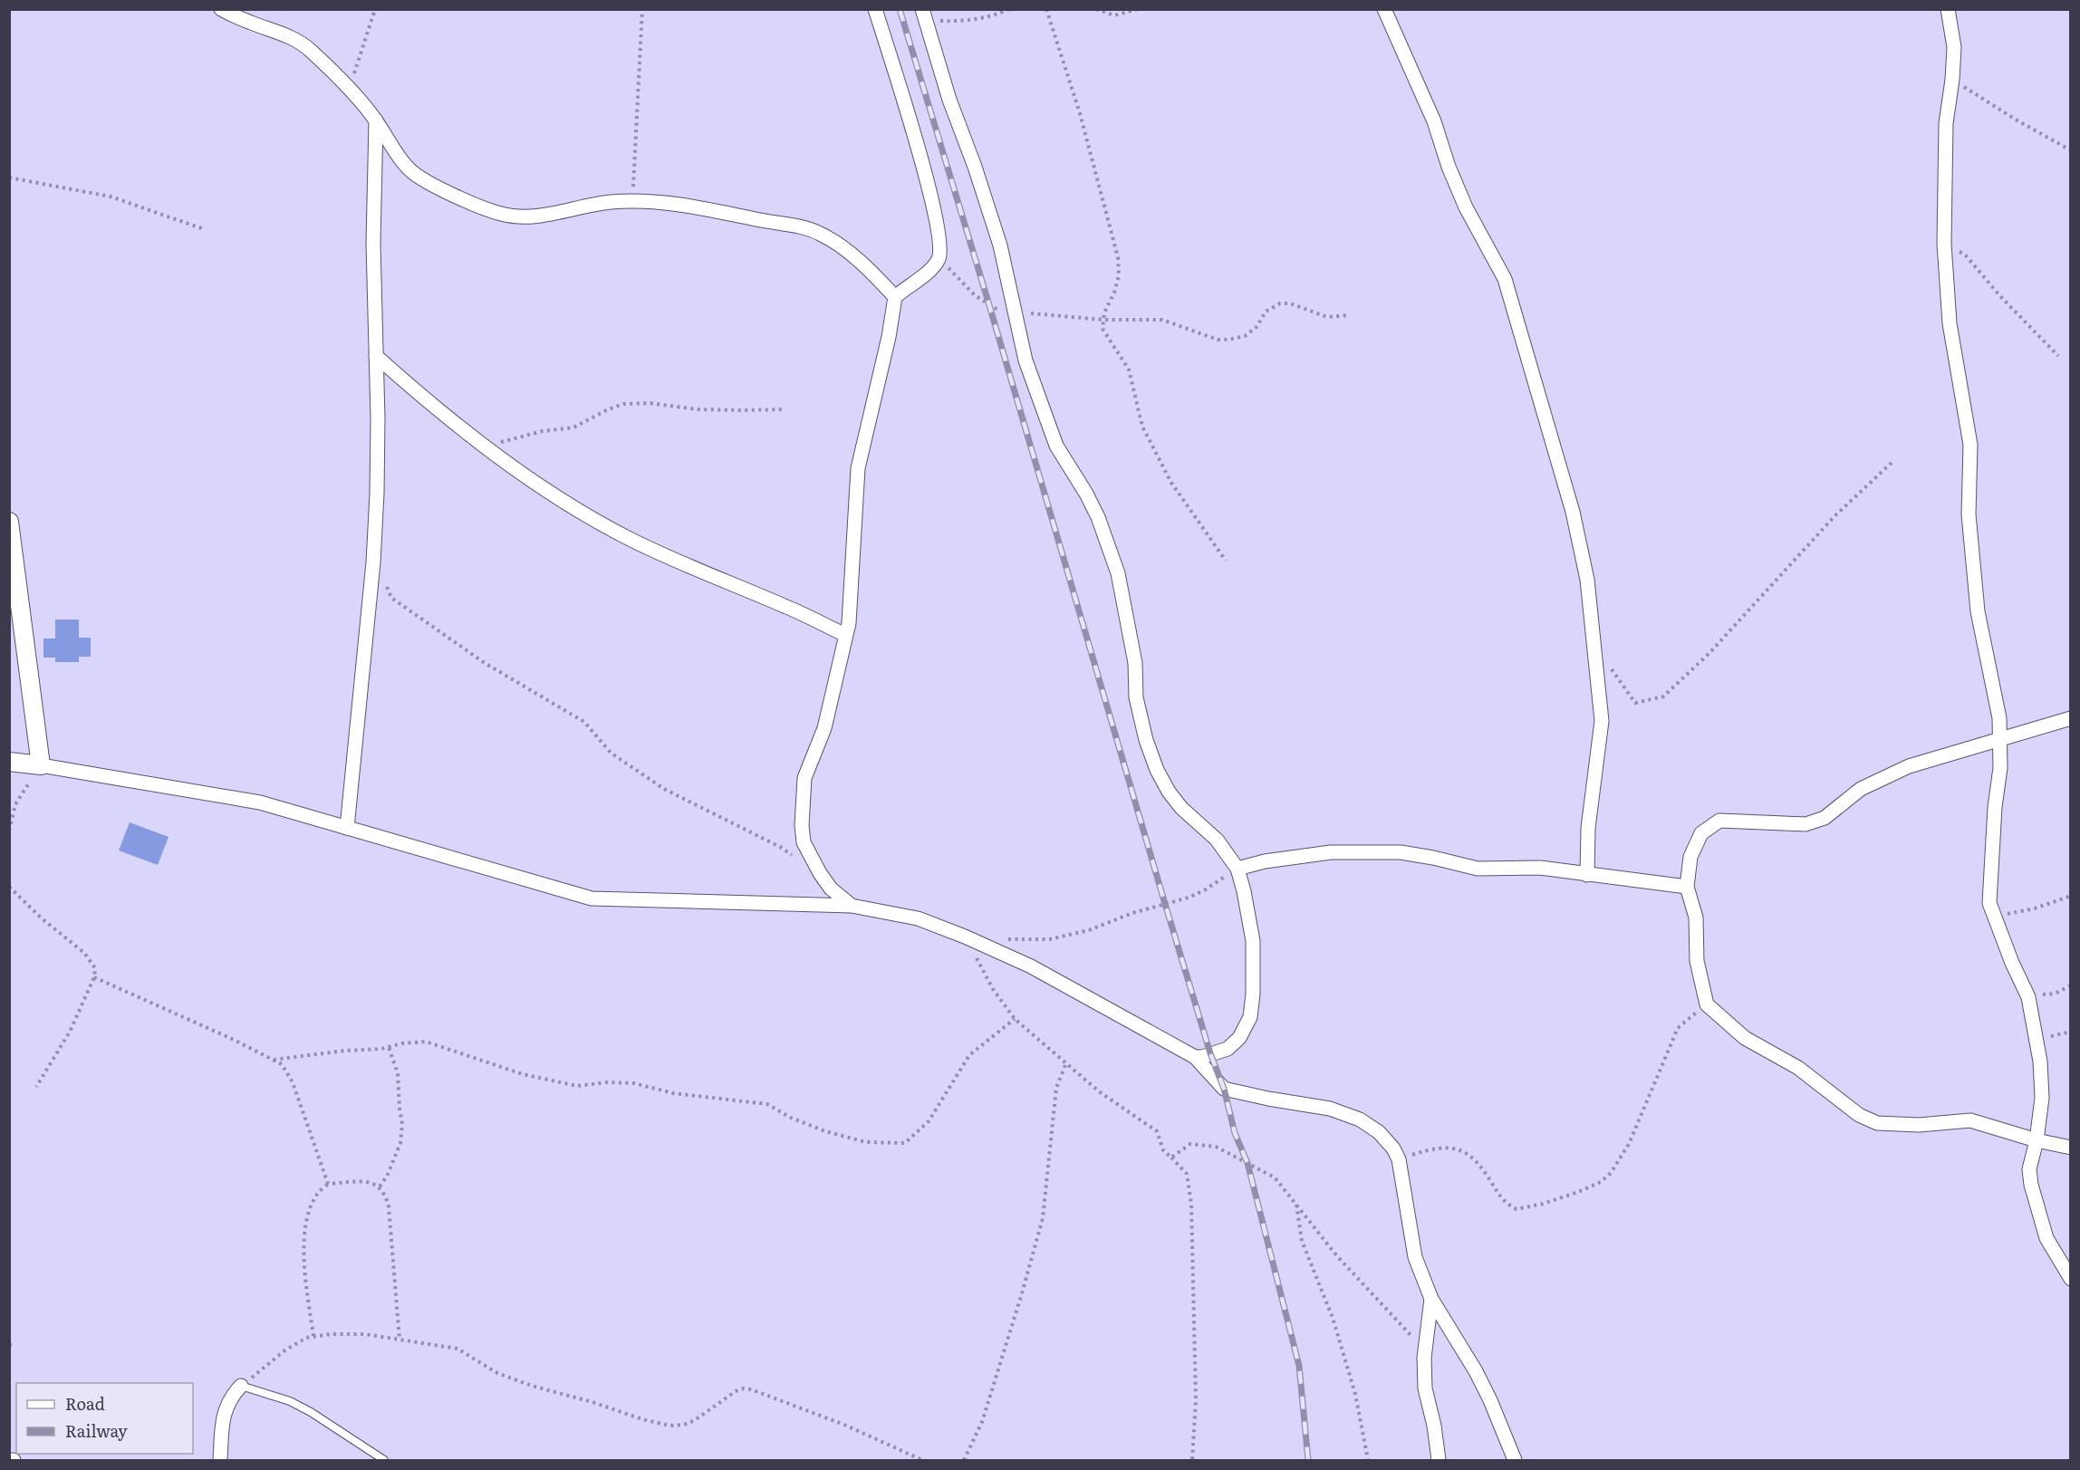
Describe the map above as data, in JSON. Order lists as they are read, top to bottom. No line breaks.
{"legend":["Road","Railway"]}
